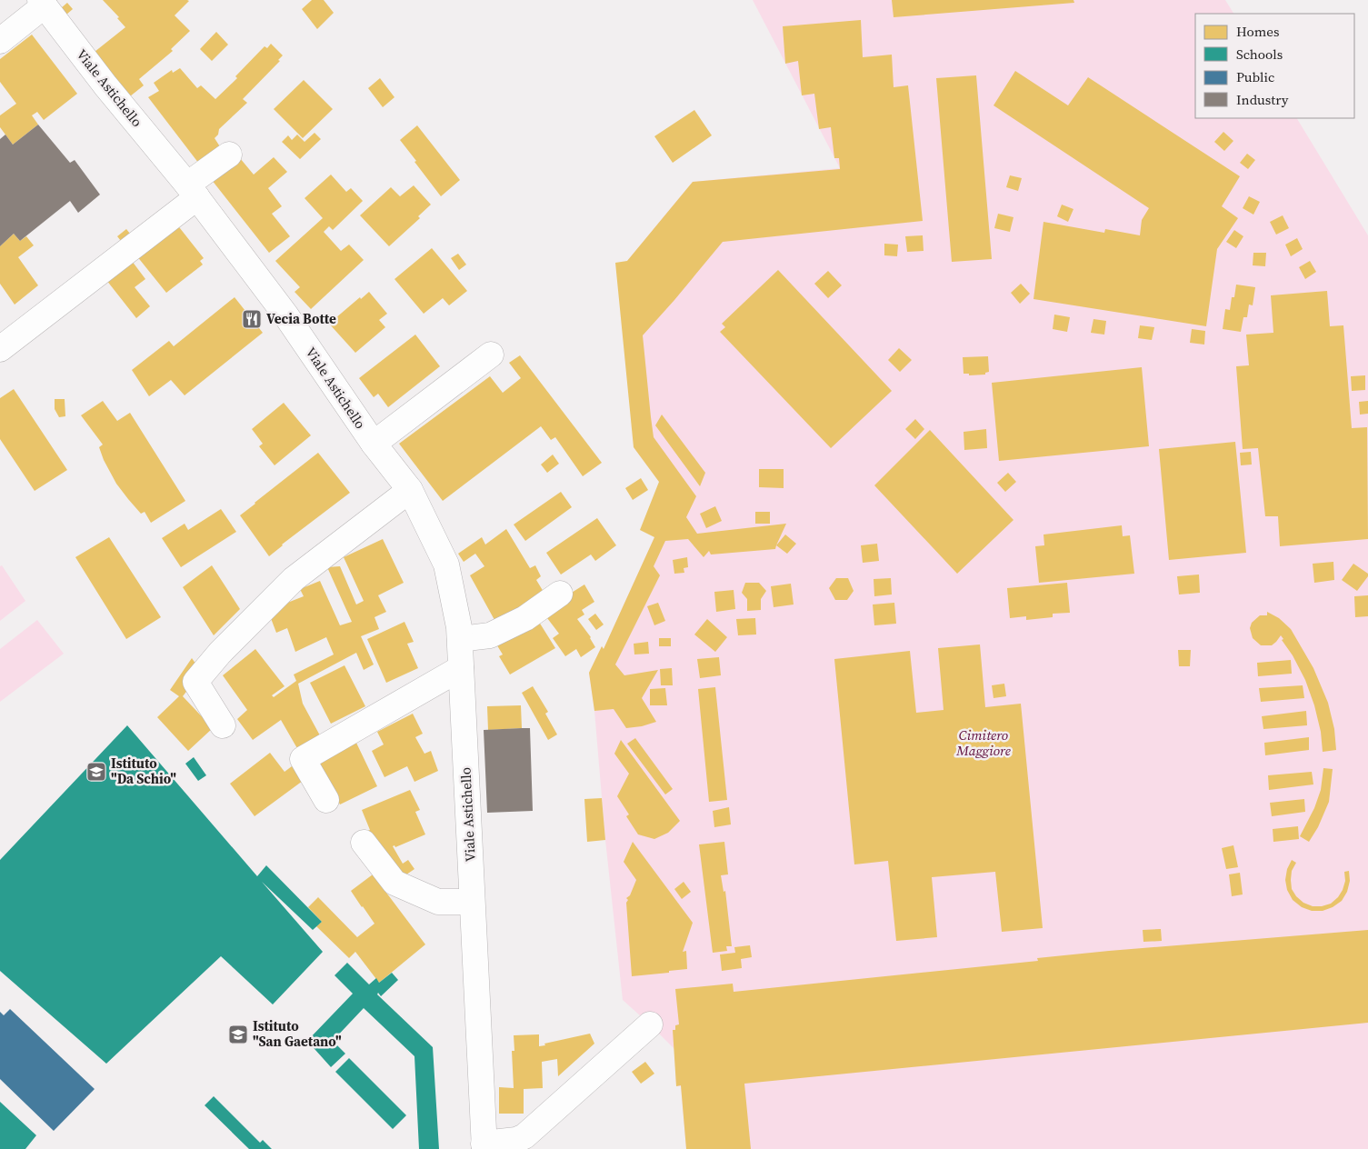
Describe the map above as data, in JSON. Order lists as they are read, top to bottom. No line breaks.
{"streets":{"street":["Viale Astichello"]},"parks":["Cimitero Maggiore"],"places":{"restaurant":["Vecia Botte"],"school or university":["Istituto \"Da Schio\"","Istituto \"San Gaetano\""]},"legend":["Homes","Schools","Public","Industry"]}
